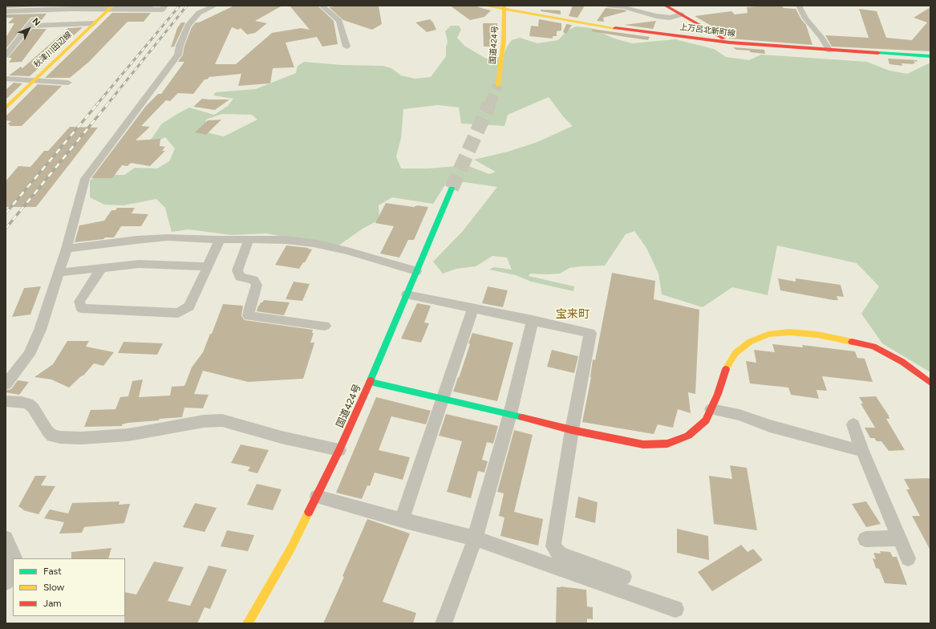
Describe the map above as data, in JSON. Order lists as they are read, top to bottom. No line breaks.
{"streets":{"main road":["上万呂北新町線","国道424号","秋津川田辺線"]},"crossings":[["上万呂北新町線","国道424号"]],"districts":["宝来町"],"legend":["Fast","Slow","Jam"],"north":"top right"}
